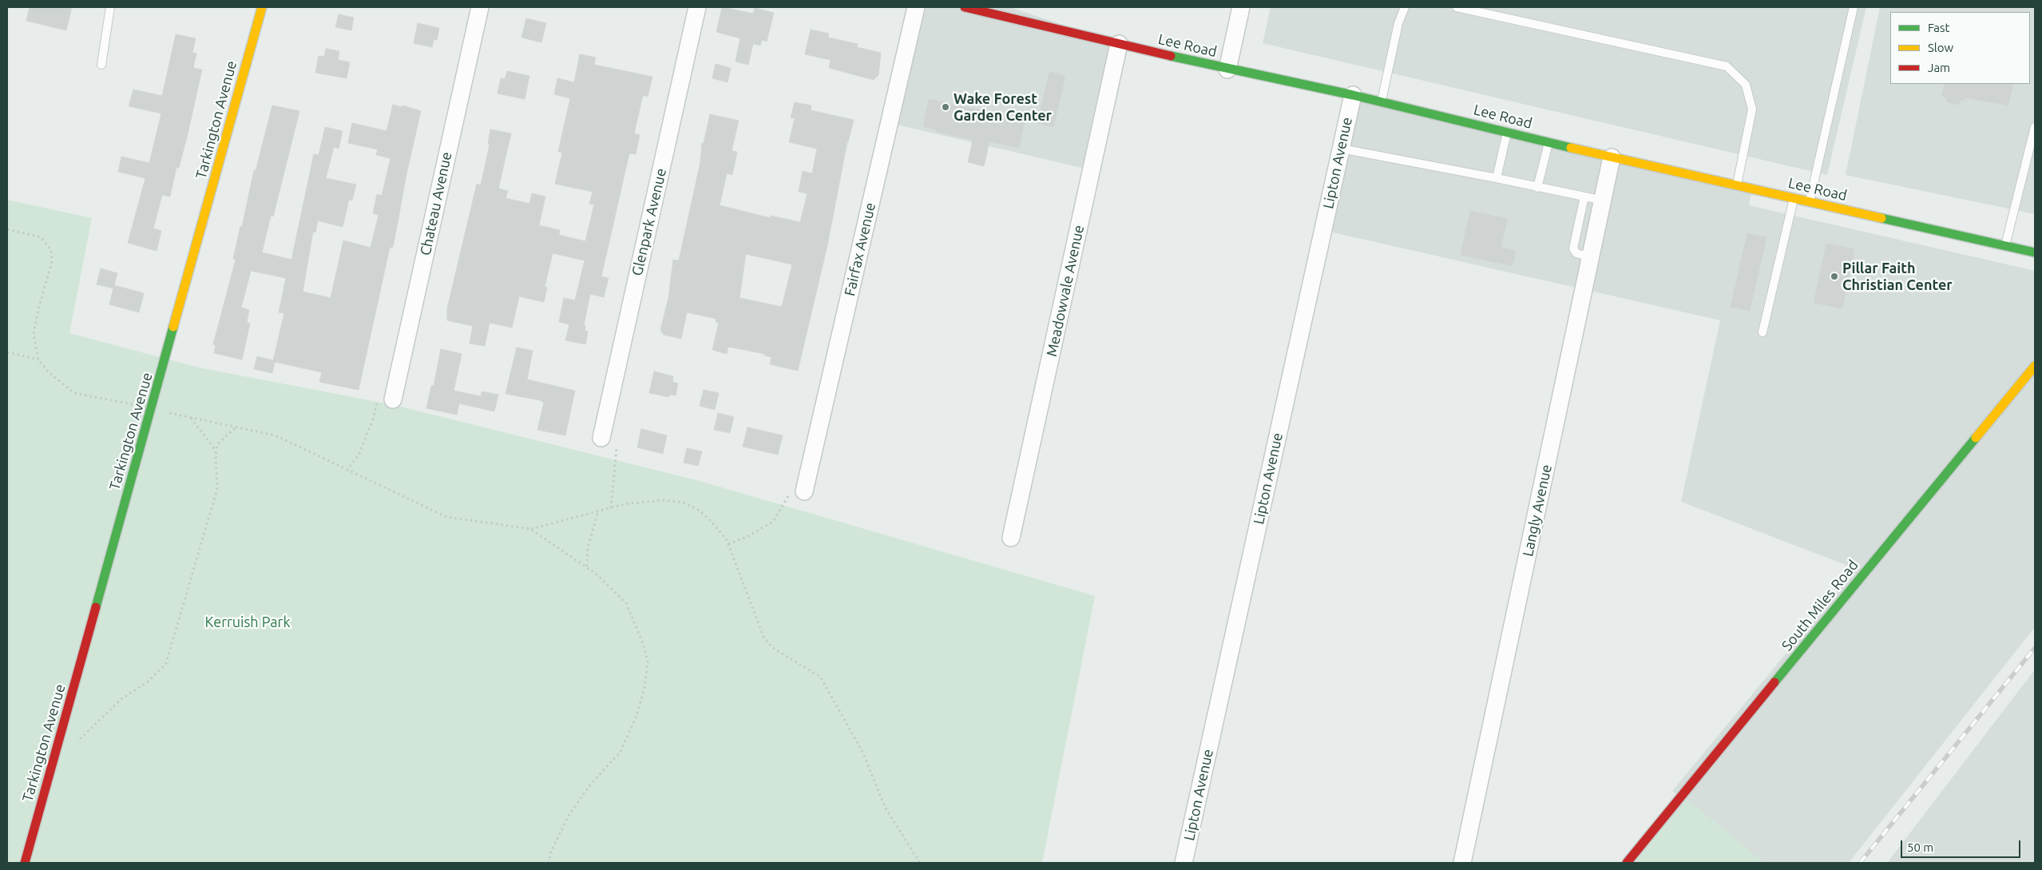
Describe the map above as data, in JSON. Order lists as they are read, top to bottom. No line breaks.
{"streets":{"street":["Lee Road","Tarkington Avenue","Lipton Avenue","Chateau Avenue","Glenpark Avenue","Fairfax Avenue","Meadowvale Avenue","Langly Avenue","South Miles Road"]},"crossings":[["Lee Road","Lipton Avenue"],["Lee Road","Meadowvale Avenue"],["Lee Road","Langly Avenue"]],"parks":["Kerruish Park"],"places":["Wake Forest Garden Center","Pillar Faith Christian Center"],"legend":["Fast","Slow","Jam"],"scale_bar":"50 m"}
